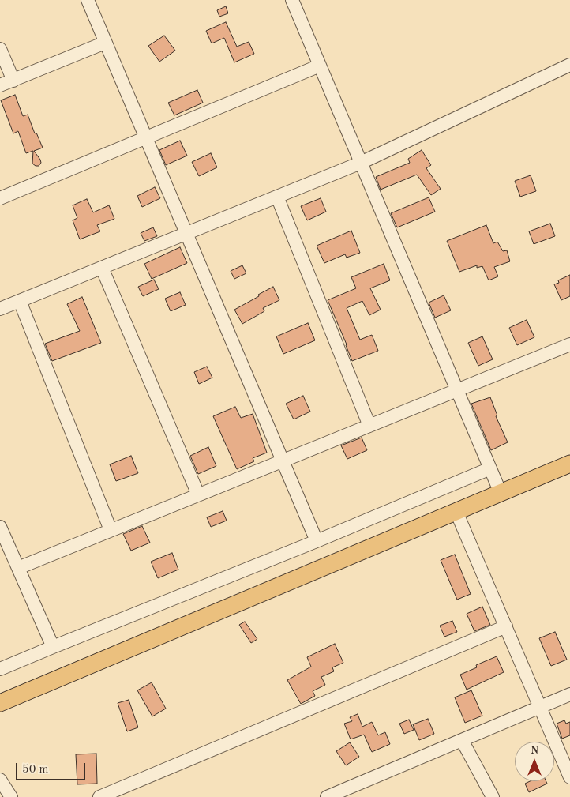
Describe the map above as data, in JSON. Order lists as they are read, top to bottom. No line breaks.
{"scale_bar":"50 m","north":"top"}
